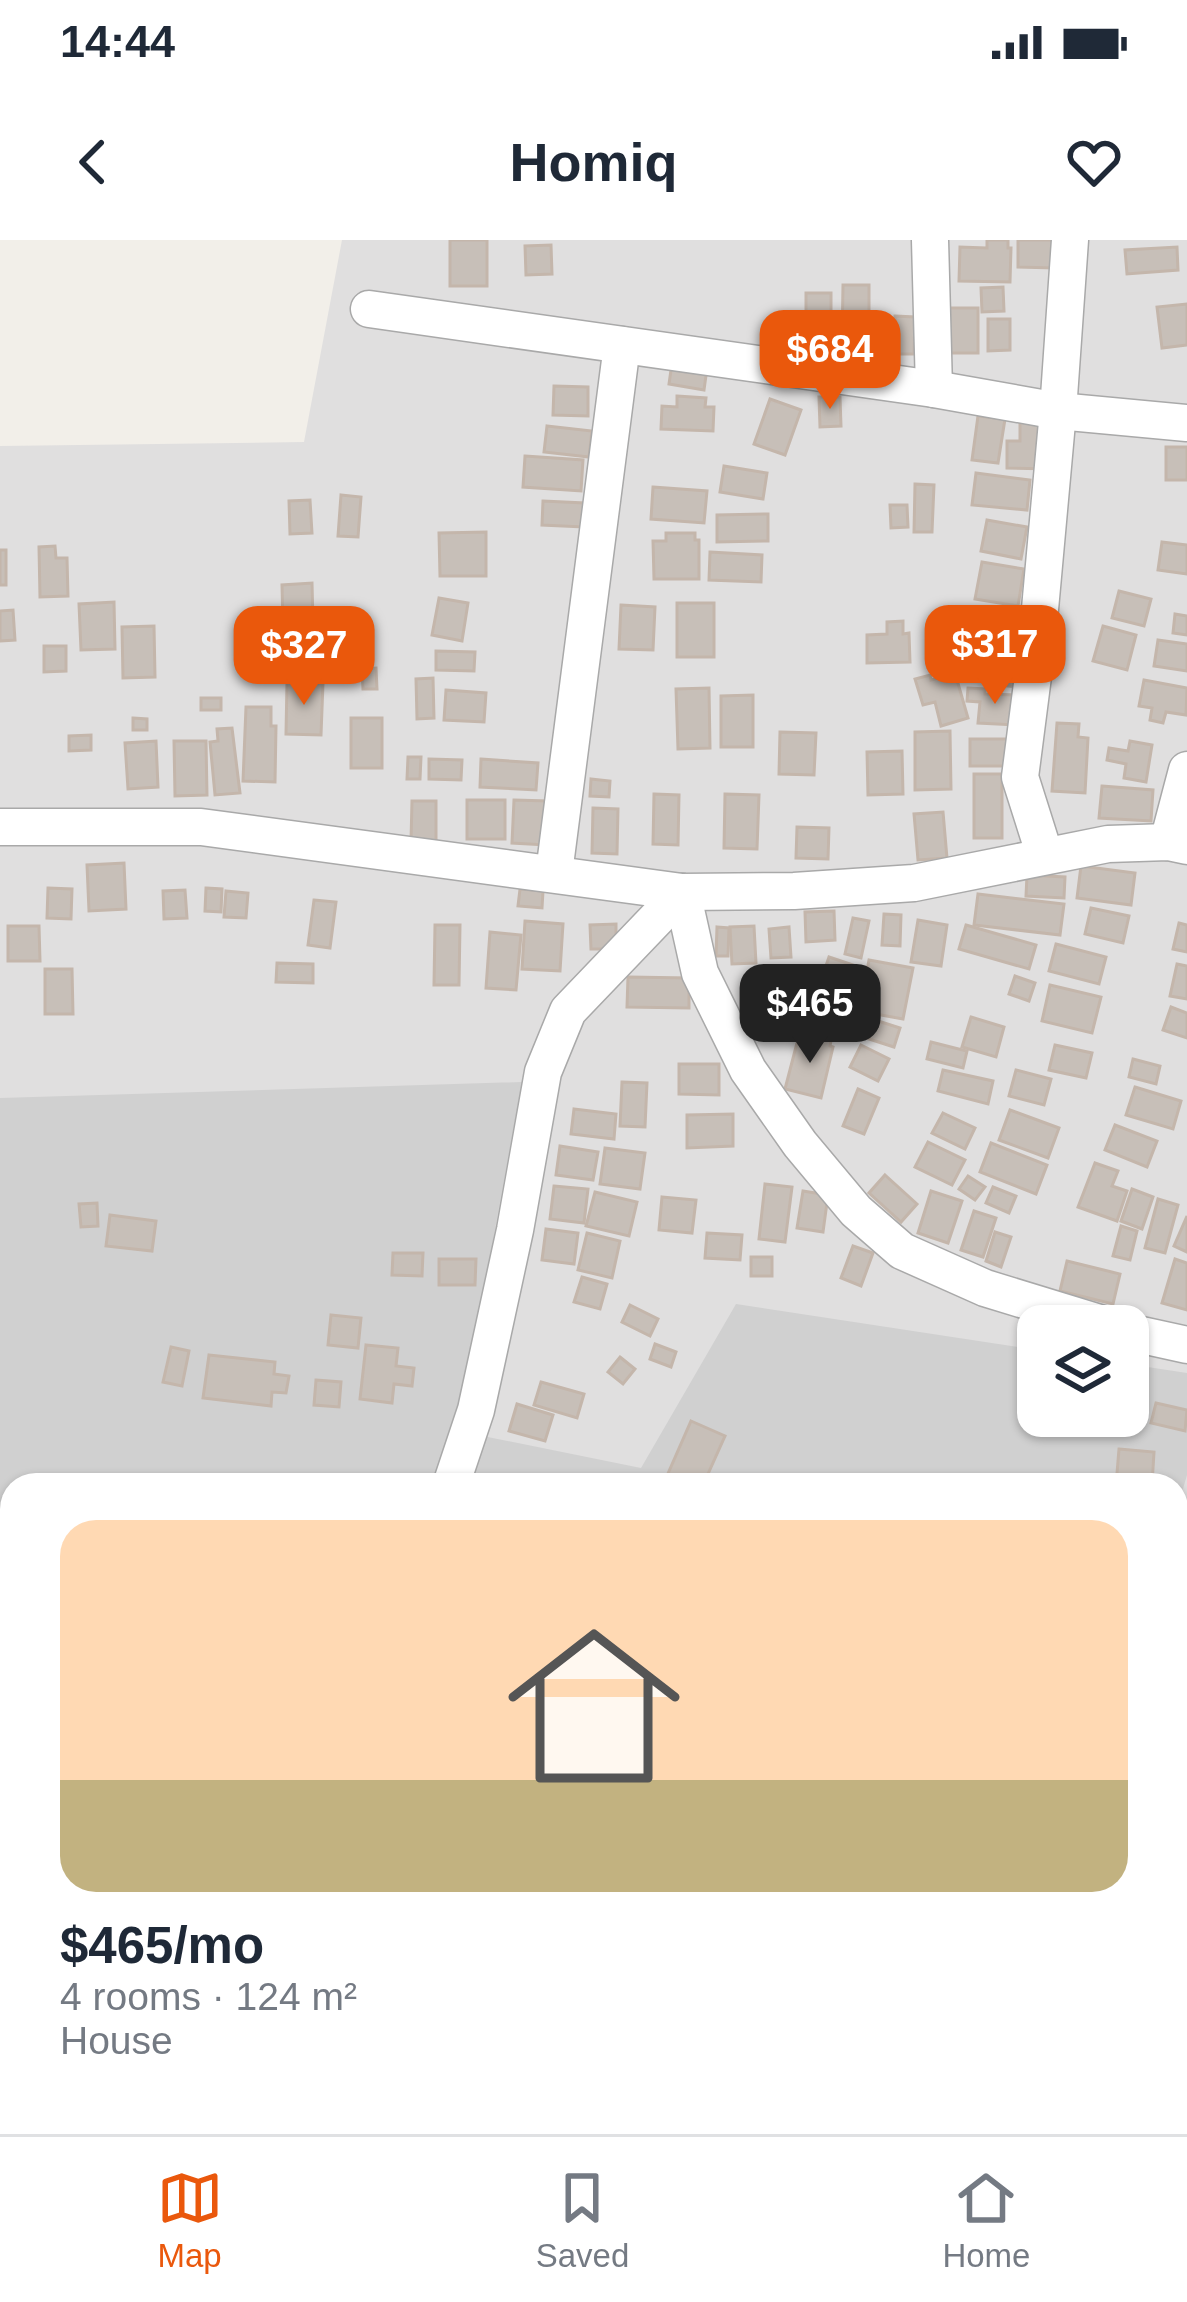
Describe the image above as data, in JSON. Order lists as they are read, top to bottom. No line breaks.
{"page":{"status":"14:44","header":"Homiq","price":["$684","$317","$327","$465"],"list":[{"name":"$465/mo","note":"4 rooms · 124 m² · House"}],"tabs":["Map","Saved","Home"]}}
